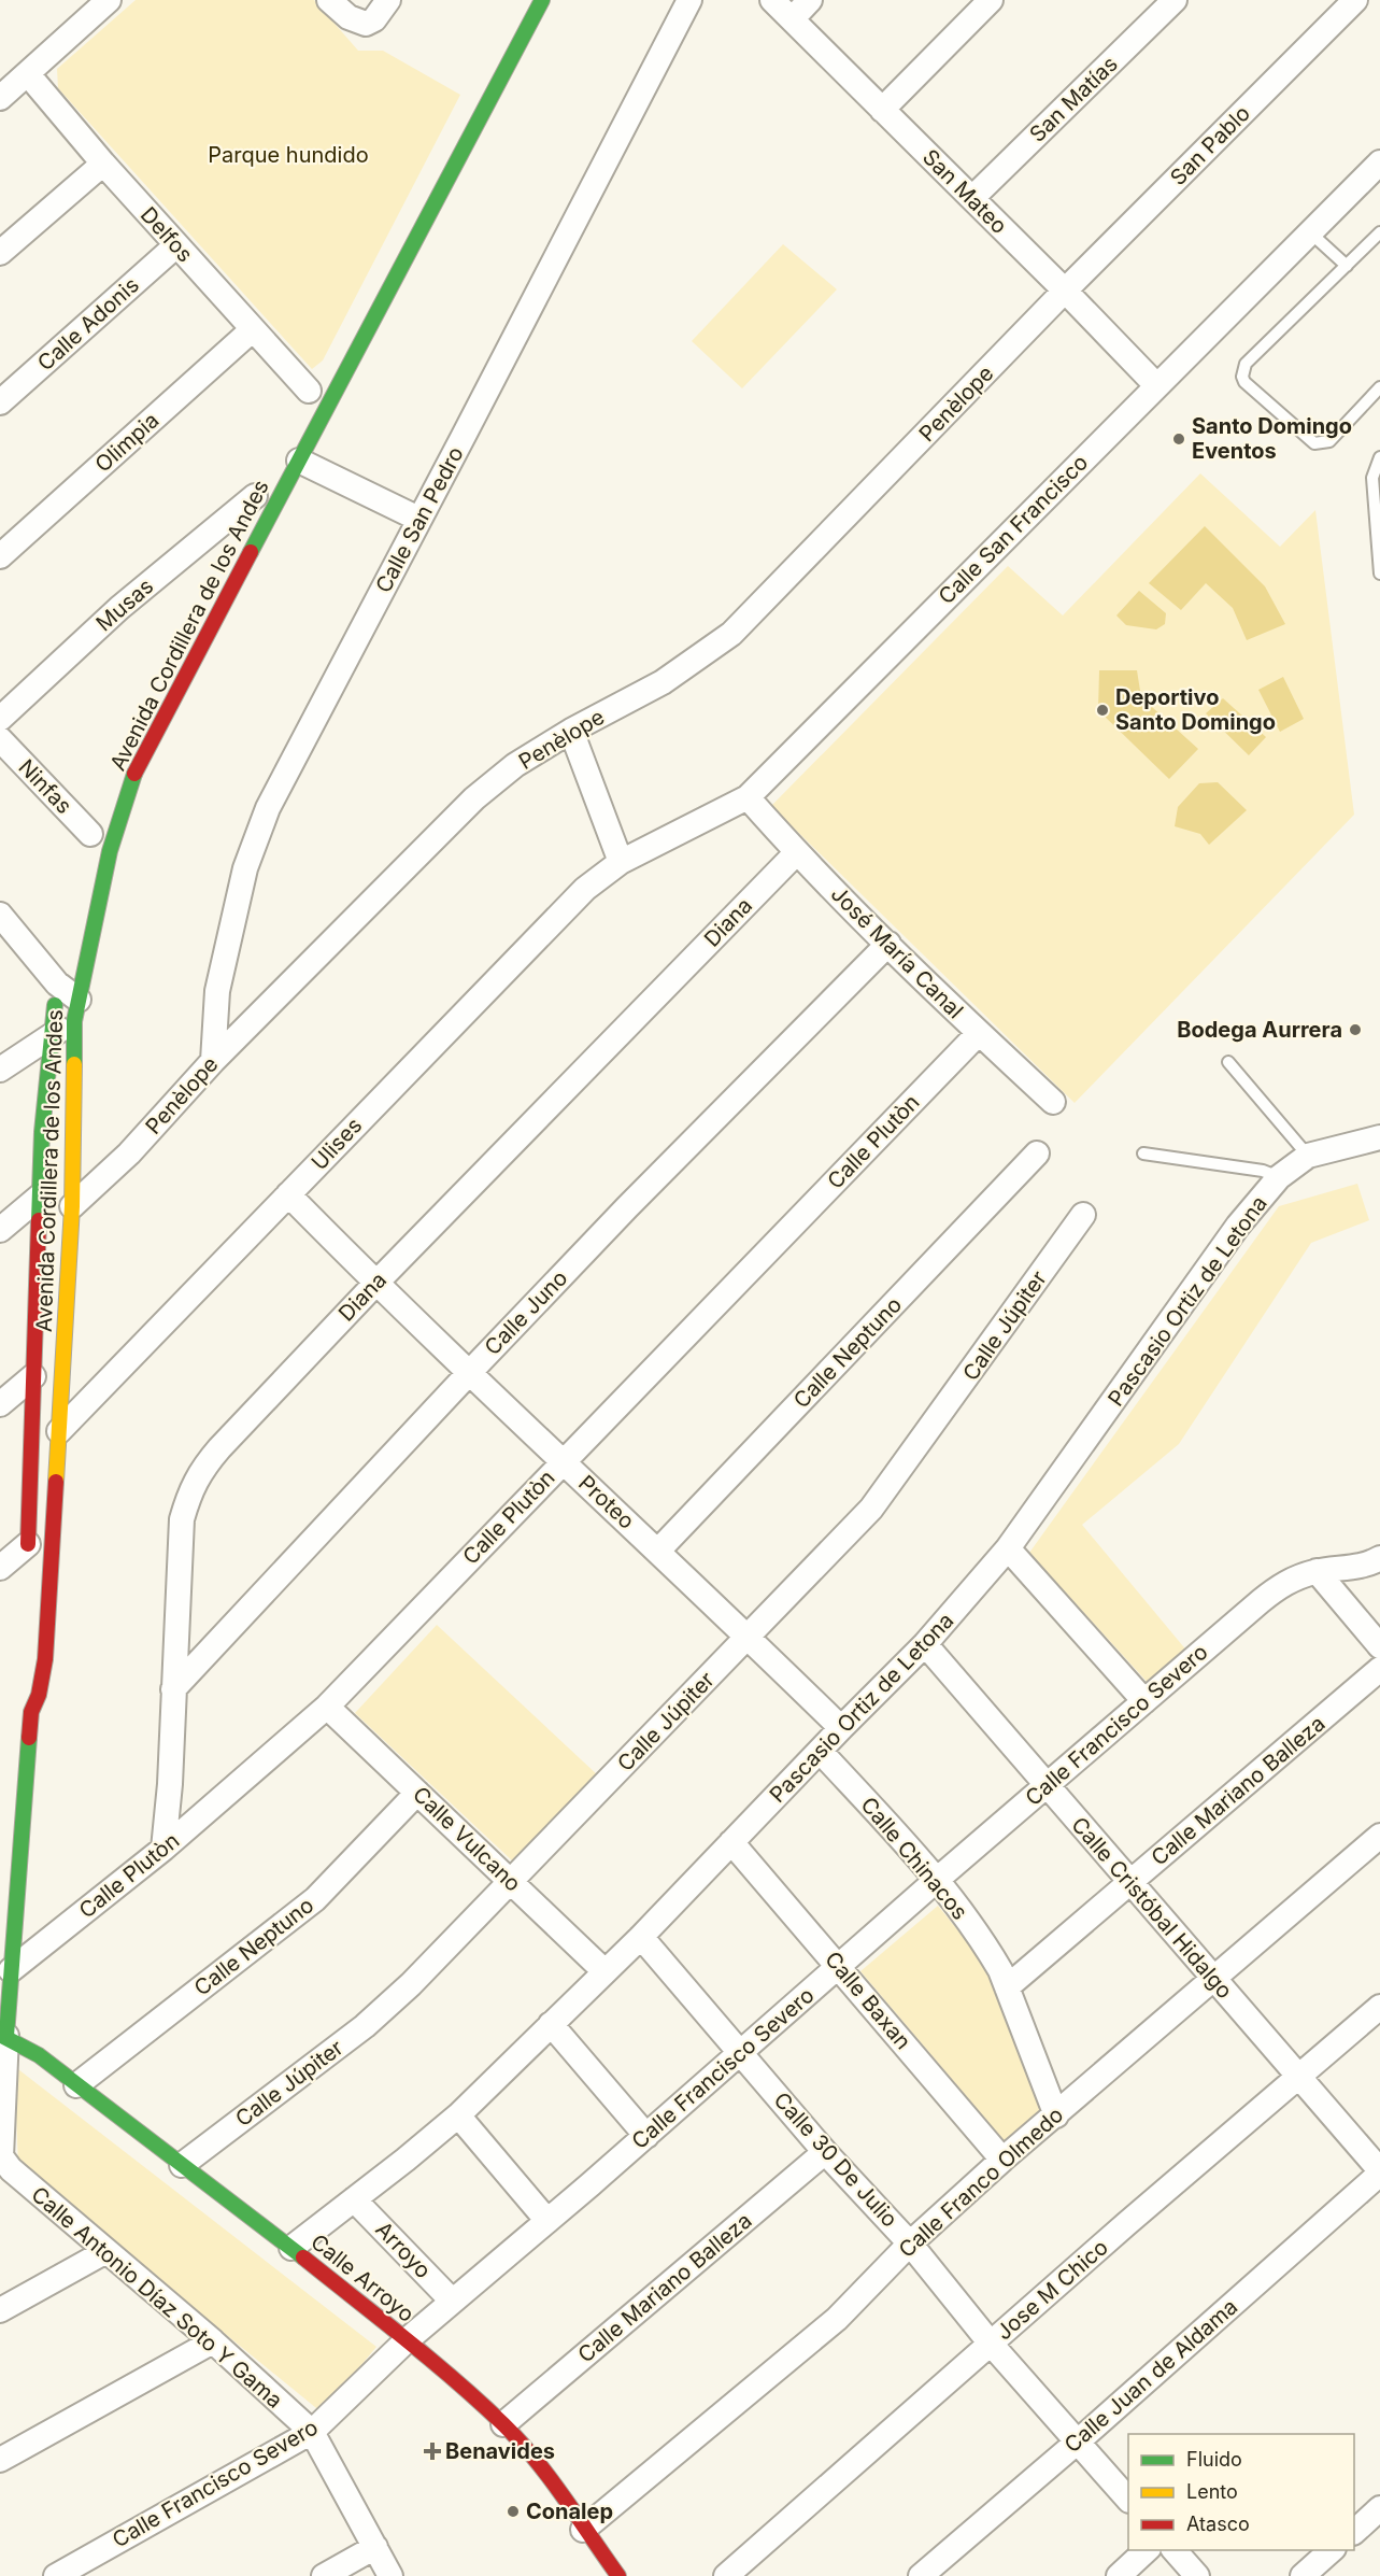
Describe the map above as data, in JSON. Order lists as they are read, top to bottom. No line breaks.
{"streets":{"street":["San Matías","San Pablo","San Mateo","Delfos","Calle Adonis","Penèlope","Olimpia","Calle San Pedro","Calle San Francisco","Musas","Avenida Cordillera de los Andes","Ninfas","Diana","José María Canal","Calle Plutòn","Ulises","Pascasio Ortiz de Letona","Calle Juno","Calle Júpiter","Calle Neptuno","Proteo","Calle Francisco Severo","Calle Mariano Balleza","Calle Vulcano","Calle Chinacos","Calle Cristóbal Hidalgo","Calle Baxan","Calle 30 De Julio","Calle Franco Olmedo","Arroyo","Calle Arroyo","Jose M Chico","Calle Antonio Díaz Soto Y Gama","Calle Juan de Aldama"]},"crossings":[["San Matías","San Mateo"],["San Pablo","San Mateo"],["San Pablo","Penèlope"],["San Mateo","Penèlope"],["San Mateo","Calle San Francisco"],["Delfos","Calle Adonis"],["Delfos","Olimpia"],["Penèlope","Calle San Pedro"],["Penèlope","Avenida Cordillera de los Andes"],["Calle San Francisco","José María Canal"],["Calle San Francisco","Ulises"],["Musas","Avenida Cordillera de los Andes"],["Avenida Cordillera de los Andes","Calle Plutòn"],["Avenida Cordillera de los Andes","Ulises"],["Avenida Cordillera de los Andes","Calle Arroyo"],["Avenida Cordillera de los Andes","Calle Antonio Díaz Soto Y Gama"],["Diana","José María Canal"],["Diana","Calle Plutòn"],["Diana","Calle Juno"],["Diana","Proteo"],["José María Canal","Calle Plutòn"],["José María Canal","Calle Juno"],["Calle Plutòn","Proteo"],["Calle Plutòn","Calle Vulcano"],["Ulises","Proteo"],["Pascasio Ortiz de Letona","Proteo"],["Pascasio Ortiz de Letona","Calle Vulcano"],["Pascasio Ortiz de Letona","Calle Chinacos"],["Pascasio Ortiz de Letona","Calle Cristóbal Hidalgo"],["Pascasio Ortiz de Letona","Calle Baxan"],["Pascasio Ortiz de Letona","Calle 30 De Julio"],["Pascasio Ortiz de Letona","Arroyo"],["Pascasio Ortiz de Letona","Calle Arroyo"],["Calle Juno","Proteo"],["Calle Júpiter","Proteo"],["Calle Júpiter","Calle Vulcano"],["Calle Júpiter","Calle Arroyo"],["Calle Neptuno","Proteo"],["Calle Neptuno","Calle Vulcano"],["Calle Neptuno","Calle Arroyo"],["Calle Francisco Severo","Calle Chinacos"],["Calle Francisco Severo","Calle Cristóbal Hidalgo"],["Calle Francisco Severo","Calle Baxan"],["Calle Francisco Severo","Calle 30 De Julio"],["Calle Francisco Severo","Arroyo"],["Calle Francisco Severo","Calle Arroyo"],["Calle Francisco Severo","Calle Antonio Díaz Soto Y Gama"],["Calle Mariano Balleza","Calle Chinacos"],["Calle Mariano Balleza","Calle Cristóbal Hidalgo"],["Calle Mariano Balleza","Calle 30 De Julio"],["Calle Mariano Balleza","Calle Arroyo"],["Calle Chinacos","Calle Franco Olmedo"],["Calle Cristóbal Hidalgo","Calle Franco Olmedo"],["Calle Cristóbal Hidalgo","Jose M Chico"],["Calle Cristóbal Hidalgo","Calle Juan de Aldama"],["Calle Baxan","Calle Franco Olmedo"],["Calle 30 De Julio","Calle Franco Olmedo"],["Calle 30 De Julio","Jose M Chico"],["Calle 30 De Julio","Calle Juan de Aldama"],["Calle Franco Olmedo","Calle Arroyo"],["Calle Arroyo","Calle Antonio Díaz Soto Y Gama"]],"parks":["Parque hundido"],"places":{"other":["Santo Domingo Eventos","Deportivo Santo Domingo","Bodega Aurrera","Conalep"],"health":["Benavides"]},"legend":["Fluido","Lento","Atasco"]}
